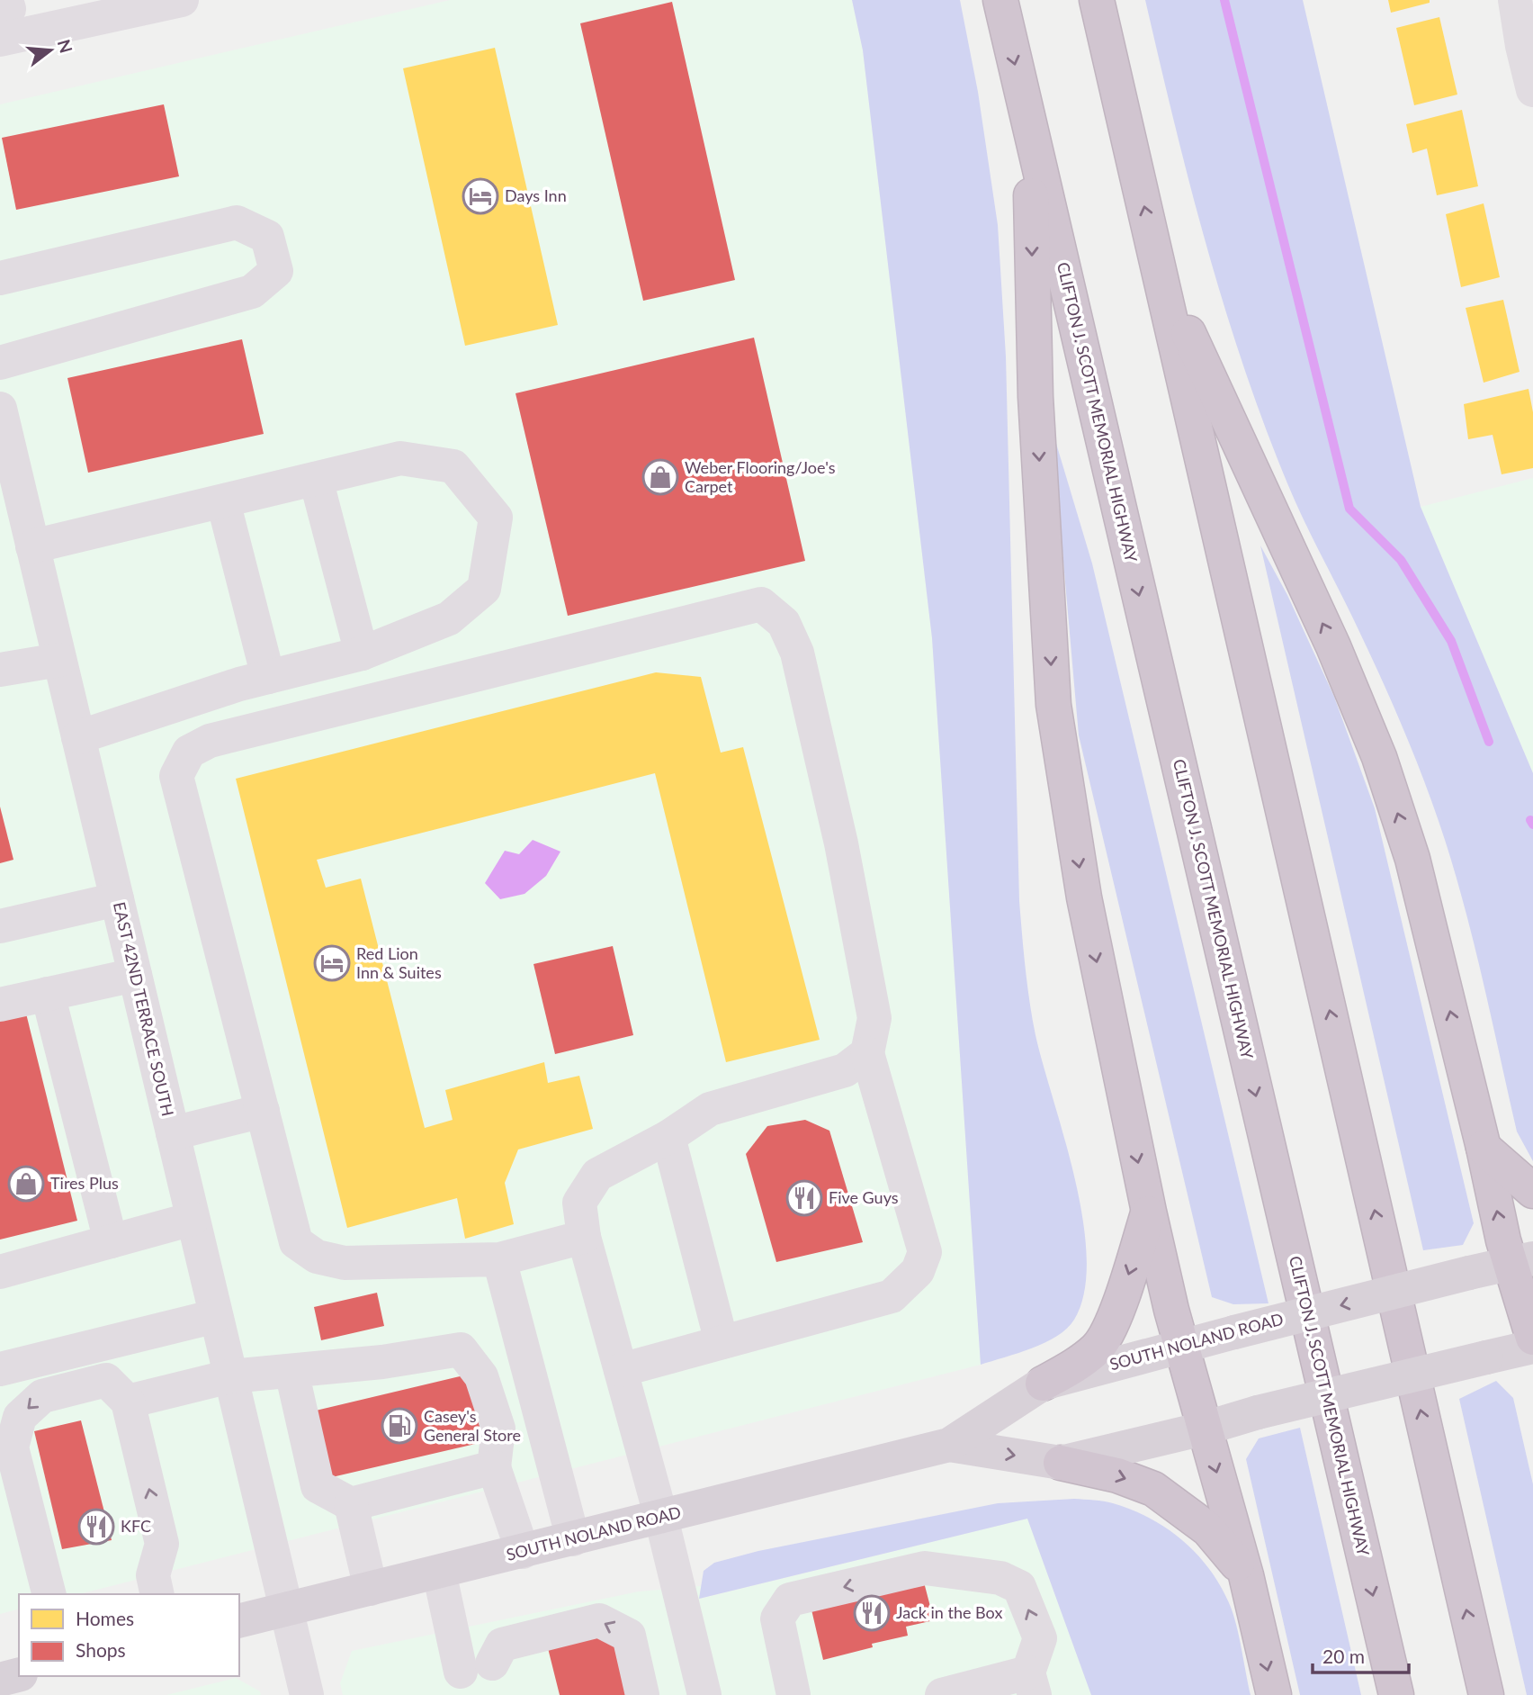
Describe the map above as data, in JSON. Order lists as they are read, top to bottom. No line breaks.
{"streets":{"highway":["CLIFTON J. SCOTT MEMORIAL HIGHWAY"],"main road":["SOUTH NOLAND ROAD"],"street":["EAST 42ND TERRACE SOUTH"]},"crossings":[["EAST 42ND TERRACE SOUTH","SOUTH NOLAND ROAD"]],"places":{"hotel":["Days Inn","Red Lion Inn & Suites"],"shop":["Weber Flooring/Joe's Carpet","Tires Plus"],"restaurant":["Five Guys","KFC","Jack in the Box"],"fuel station":["Casey's General Store"]},"legend":["Homes","Shops"],"scale_bar":"20 m","north":"right"}
